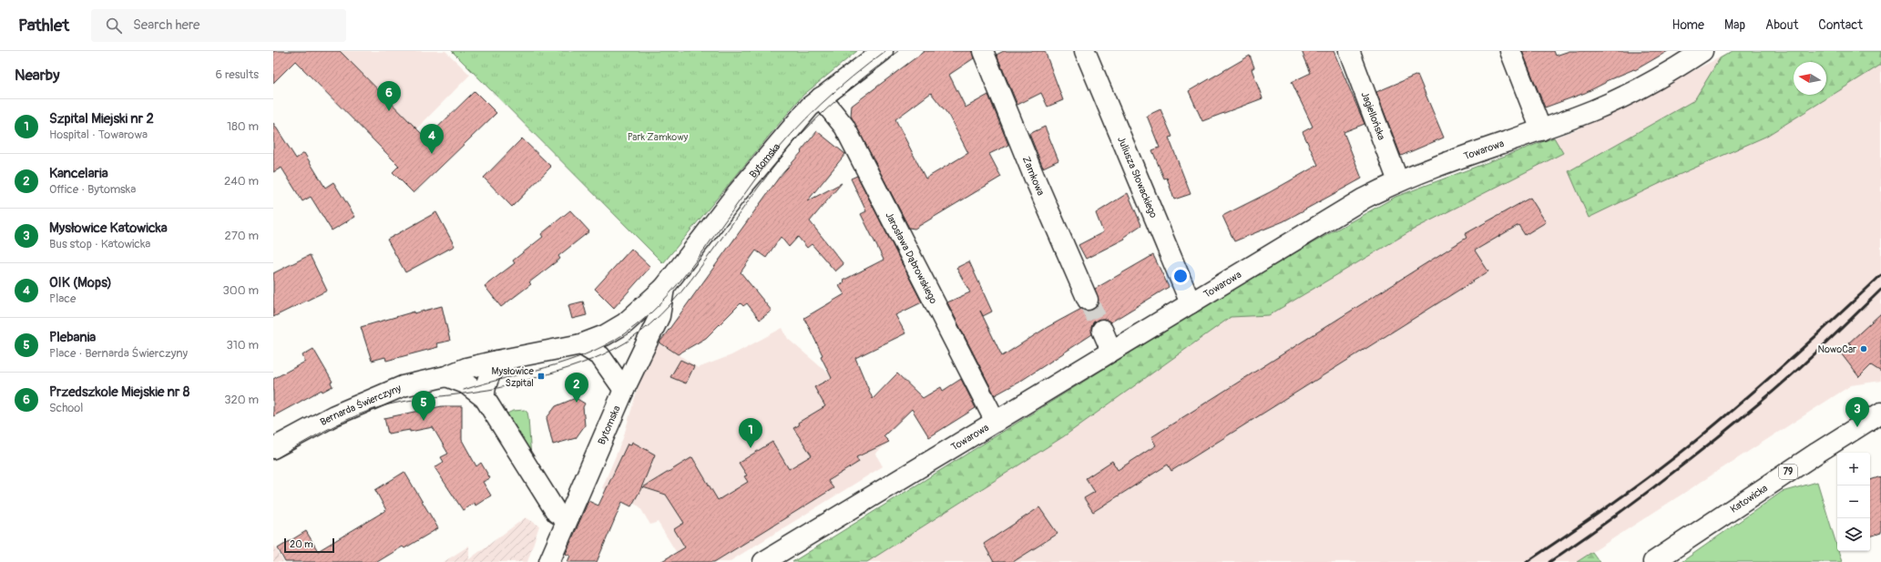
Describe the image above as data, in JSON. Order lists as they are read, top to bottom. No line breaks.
{"streets":{"street":["Jagiellońska","Towarowa","Bytomska","Zamkowa","Juliusza Słowackiego","Jarosława Dąbrowskiego","Bernarda Świerczyny","79","Katowicka"]},"crossings":[["Jagiellońska","Towarowa"],["Towarowa","Juliusza Słowackiego"],["Towarowa","Jarosława Dąbrowskiego"],["Bytomska","Jarosława Dąbrowskiego"],["Bytomska","Bernarda Świerczyny"]],"parks":["Park Zamkowy"],"places":{"other":["NowoCar"],"transit":["Mysłowice Szpital"]},"scale_bar":"20 m","north":"left","page":{"header":"Pathlet","search":"Search here","nav":["Home","Map","About","Contact"],"heading":["Nearby","6 results"],"pins":["6","4","2","5","3","1"],"list":[{"mark":"1","name":"Szpital Miejski nr 2","note":"Hospital · Towarowa","value":"180 m"},{"mark":"2","name":"Kancelaria","note":"Office · Bytomska","value":"240 m"},{"mark":"3","name":"Mysłowice Katowicka","note":"Bus stop · Katowicka","value":"270 m"},{"mark":"4","name":"OIK (Mops)","note":"Place","value":"300 m"},{"mark":"5","name":"Plebania","note":"Place · Bernarda Świerczyny","value":"310 m"},{"mark":"6","name":"Przedszkole Miejskie nr 8","note":"School","value":"320 m"}],"map_buttons":["+","−"],"scale":"20 m"}}
